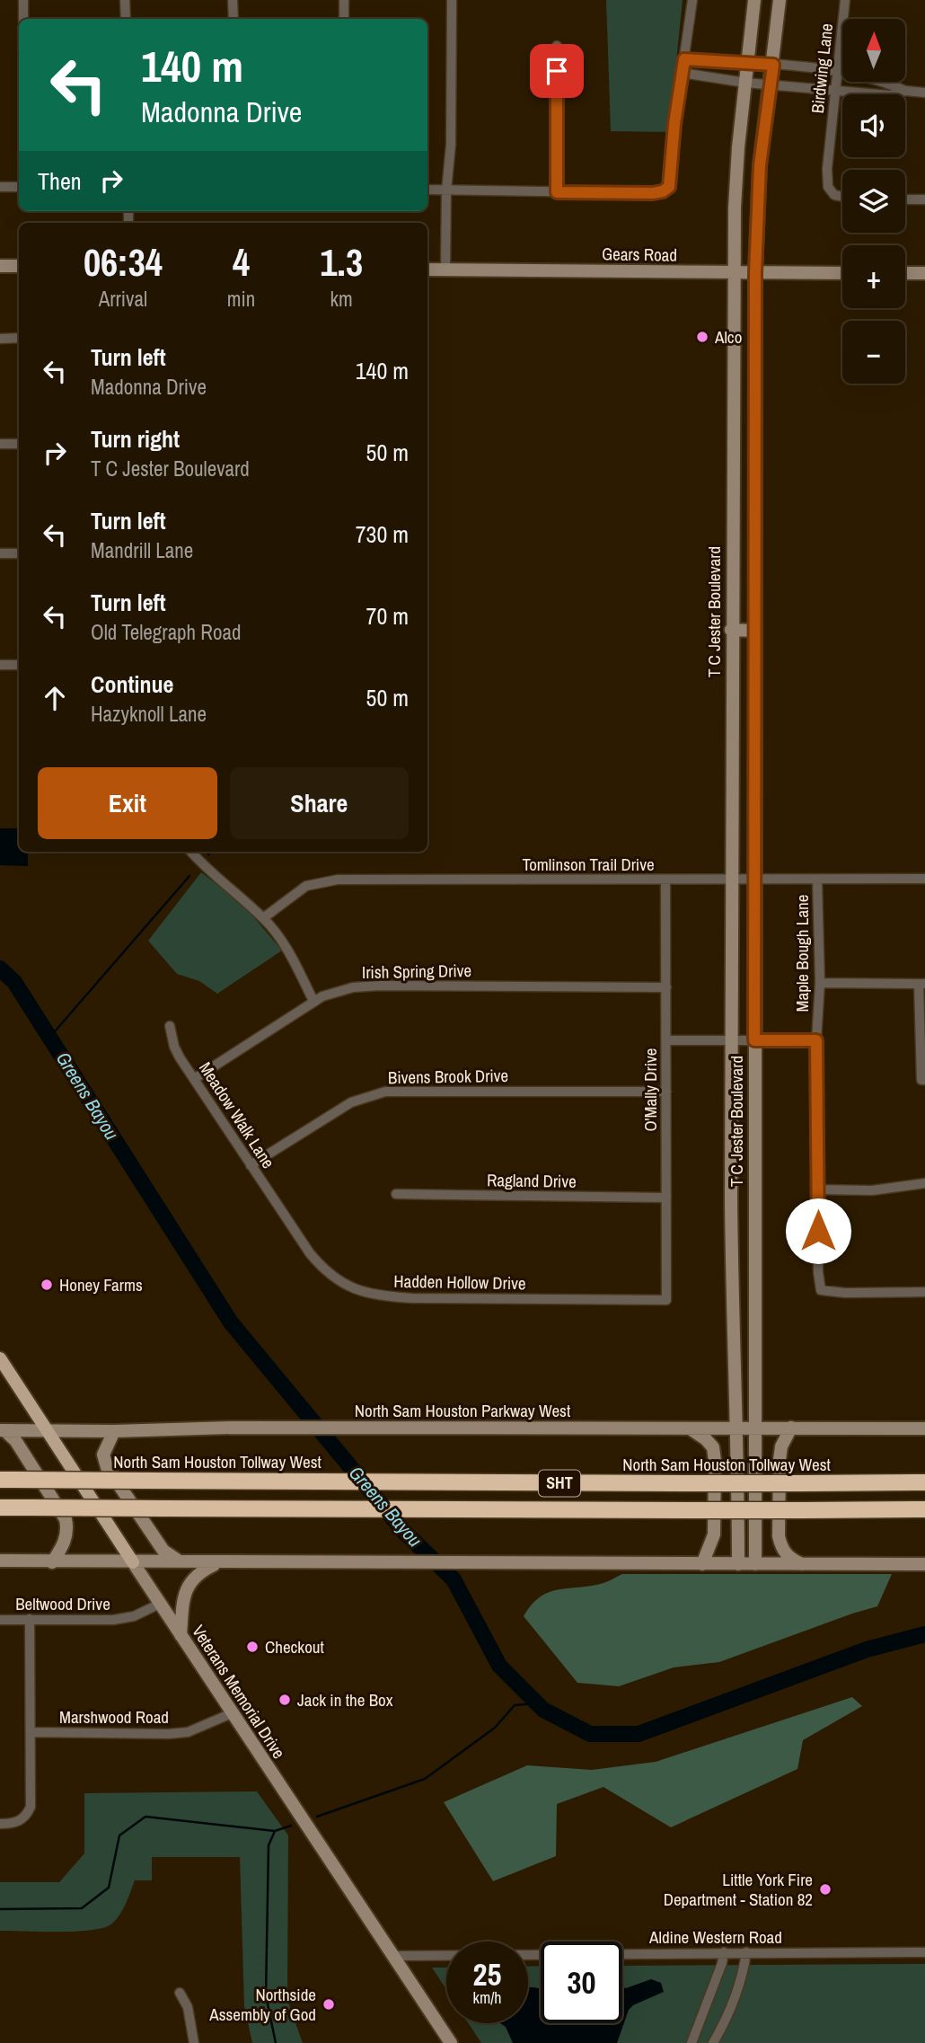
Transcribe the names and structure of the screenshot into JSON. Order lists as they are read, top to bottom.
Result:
{
  "streets": {
    "highway": ["North Sam Houston Tollway West", "SHT"],
    "main road": [
      "Gears Road",
      "T C Jester Boulevard",
      "North Sam Houston Parkway West",
      "Veterans Memorial Drive"
    ],
    "street": [
      "Birdwing Lane",
      "Tomlinson Trail Drive",
      "Maple Bough Lane",
      "Irish Spring Drive",
      "Bivens Brook Drive",
      "O'Mally Drive",
      "Meadow Walk Lane",
      "Ragland Drive",
      "Hadden Hollow Drive",
      "Beltwood Drive",
      "Marshwood Road",
      "Aldine Western Road"
    ]
  },
  "crossings": [
    ["Gears Road", "T C Jester Boulevard"],
    ["T C Jester Boulevard", "Tomlinson Trail Drive"],
    ["T C Jester Boulevard", "North Sam Houston Parkway West"],
    ["Tomlinson Trail Drive", "Maple Bough Lane"],
    ["Tomlinson Trail Drive", "O'Mally Drive"],
    ["Irish Spring Drive", "O'Mally Drive"],
    ["Irish Spring Drive", "Meadow Walk Lane"],
    ["Bivens Brook Drive", "O'Mally Drive"],
    ["Bivens Brook Drive", "Meadow Walk Lane"],
    ["O'Mally Drive", "Ragland Drive"],
    ["O'Mally Drive", "Hadden Hollow Drive"],
    ["Meadow Walk Lane", "Hadden Hollow Drive"],
    ["North Sam Houston Parkway West", "Veterans Memorial Drive"],
    ["Beltwood Drive", "Veterans Memorial Drive"],
    ["Veterans Memorial Drive", "Marshwood Road"],
    ["Veterans Memorial Drive", "Aldine Western Road"]
  ],
  "water": ["Greens Bayou"],
  "places": [
    "Alco",
    "Honey Farms",
    "Checkout",
    "Jack in the Box",
    "Little York Fire Department - Station 82",
    "Northside Assembly of God"
  ],
  "north": "top",
  "page": {
    "map_buttons": ["+", "−"],
    "turn": ["140 m", "Madonna Drive"],
    "then": "Then",
    "eta": [
      "06:34",
      "Arrival",
      "4",
      "min",
      "1.3",
      "km"
    ],
    "list": [
      {
        "name": "Turn left",
        "note": "Madonna Drive",
        "value": "140 m"
      },
      {
        "name": "Turn right",
        "note": "T C Jester Boulevard",
        "value": "50 m"
      },
      {
        "name": "Turn left",
        "note": "Mandrill Lane",
        "value": "730 m"
      },
      {
        "name": "Turn left",
        "note": "Old Telegraph Road",
        "value": "70 m"
      },
      {
        "name": "Continue",
        "note": "Hazyknoll Lane",
        "value": "50 m"
      }
    ],
    "buttons": ["Exit", "Share"],
    "speed": "25 km/h",
    "limit": "30"
  }
}
